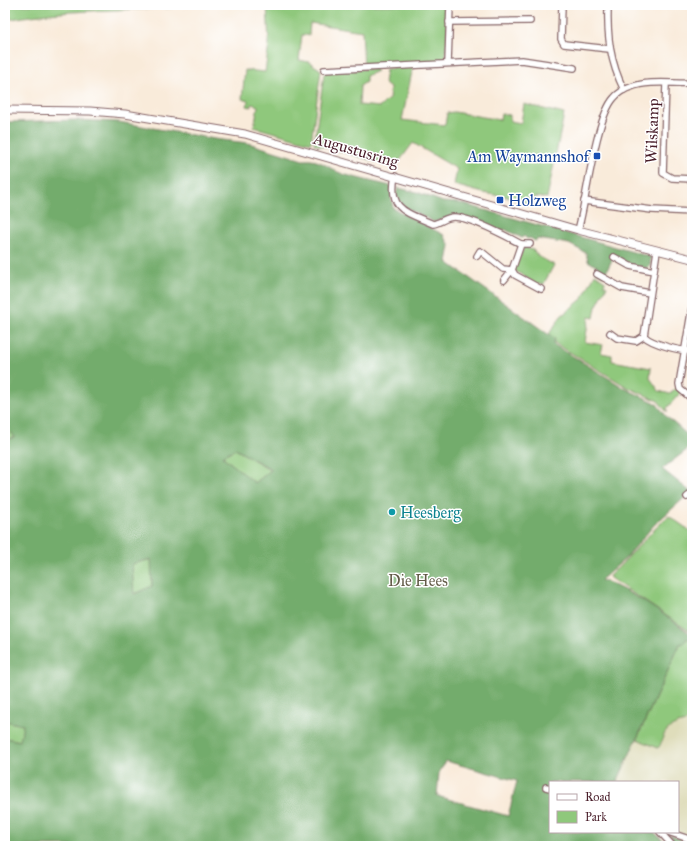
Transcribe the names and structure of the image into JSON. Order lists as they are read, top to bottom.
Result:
{
  "streets": {
    "main road": ["Augustusring"],
    "street": ["Wilskamp"]
  },
  "parks": ["Die Hees"],
  "places": {
    "transit": ["Am Waymannshof", "Holzweg"],
    "other": ["Heesberg"]
  },
  "legend": ["Road", "Park"]
}
